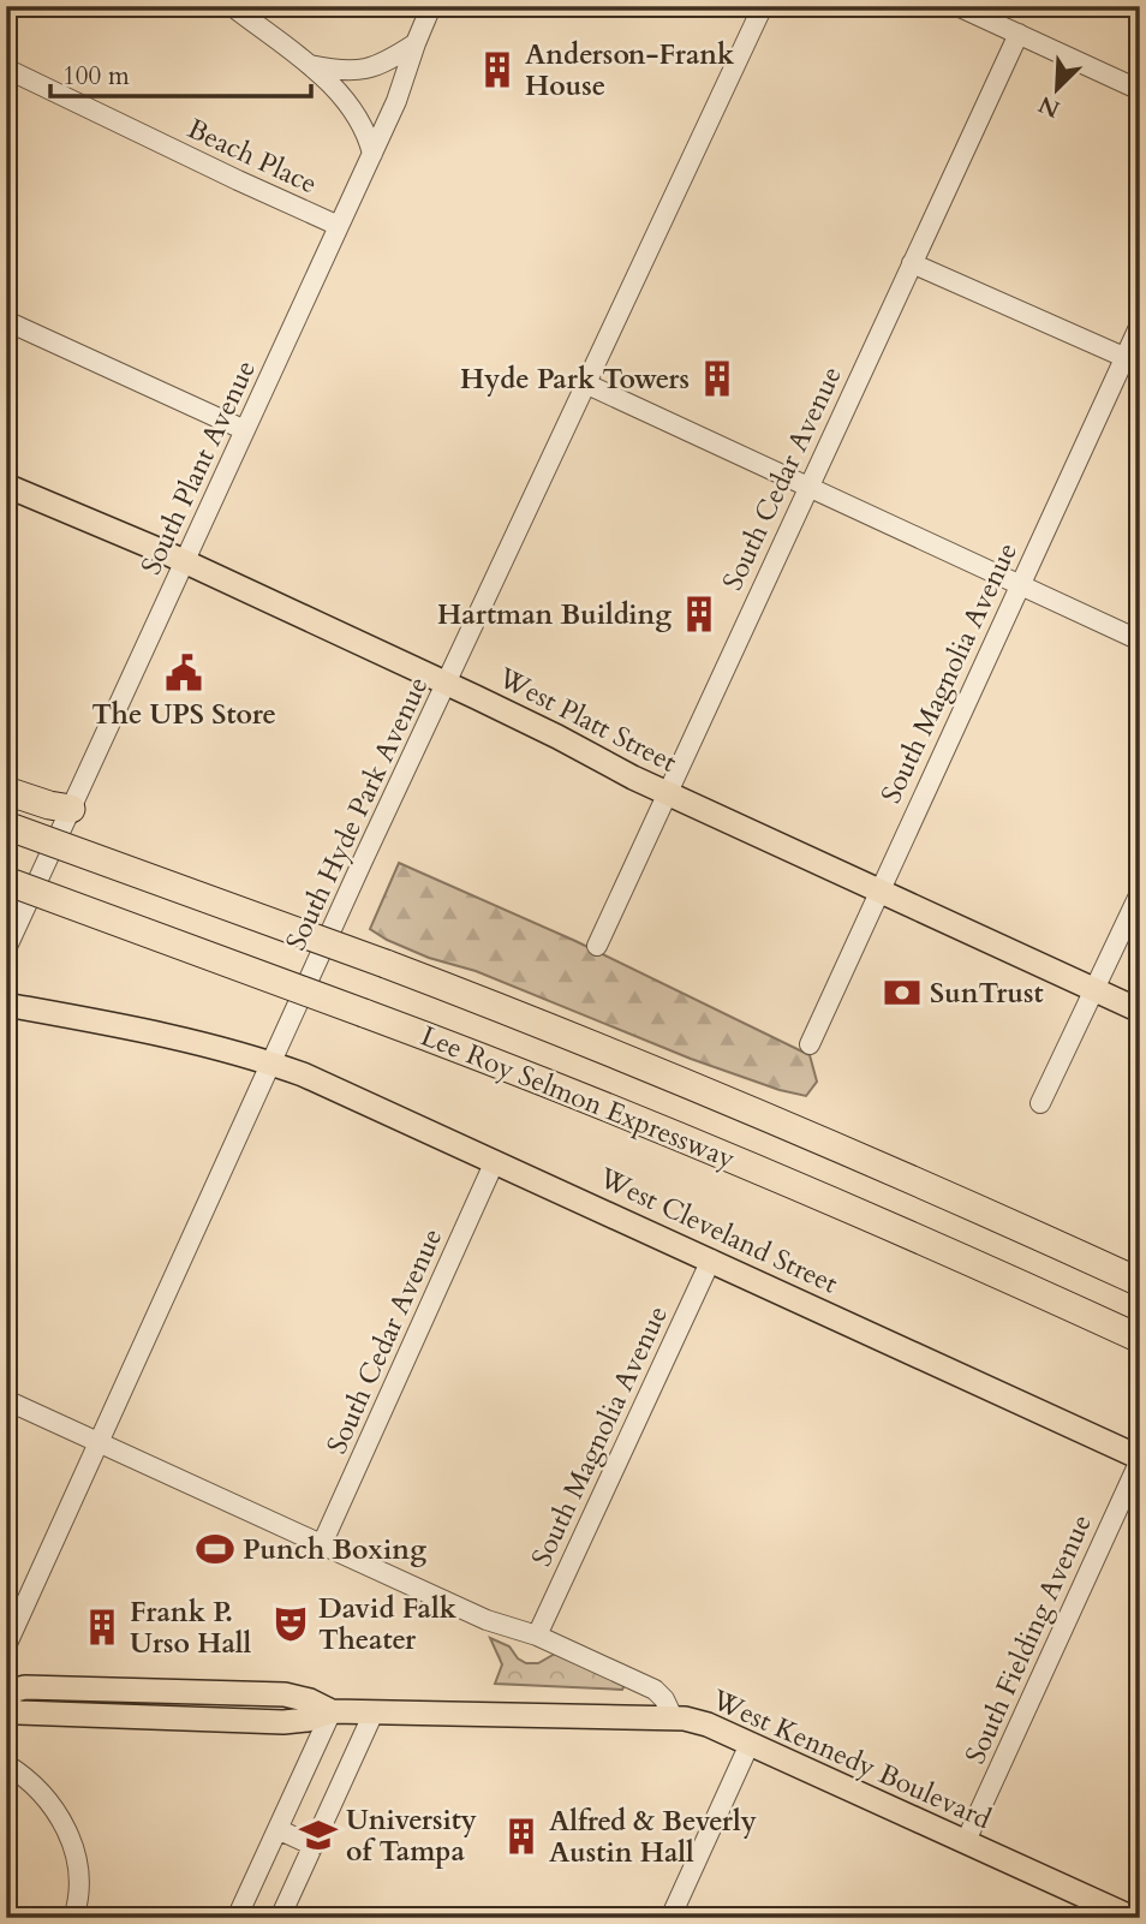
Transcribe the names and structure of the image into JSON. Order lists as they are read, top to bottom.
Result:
{
  "streets": {
    "highway": ["Lee Roy Selmon Expressway"],
    "main road": ["West Platt Street", "West Cleveland Street", "West Kennedy Boulevard"],
    "street": [
      "Beach Place",
      "South Plant Avenue",
      "South Cedar Avenue",
      "South Magnolia Avenue",
      "South Hyde Park Avenue",
      "South Fielding Avenue"
    ]
  },
  "crossings": [
    ["Beach Place", "South Plant Avenue"],
    ["South Plant Avenue", "West Platt Street"],
    ["South Cedar Avenue", "West Platt Street"],
    ["South Cedar Avenue", "West Cleveland Street"],
    ["South Magnolia Avenue", "West Platt Street"],
    ["South Magnolia Avenue", "West Cleveland Street"],
    ["West Platt Street", "South Hyde Park Avenue"],
    ["South Hyde Park Avenue", "West Cleveland Street"],
    ["West Cleveland Street", "South Fielding Avenue"],
    ["South Fielding Avenue", "West Kennedy Boulevard"]
  ],
  "places": {
    "building": [
      "Anderson-Frank House",
      "Hyde Park Towers",
      "Hartman Building",
      "Frank P. Urso Hall",
      "Alfred & Beverly Austin Hall"
    ],
    "public building": ["The UPS Store"],
    "bank": ["SunTrust"],
    "sports": ["Punch Boxing"],
    "theatre": ["David Falk Theater"],
    "school or university": ["University of Tampa"]
  },
  "scale_bar": "100 m",
  "north": "bottom left"
}
